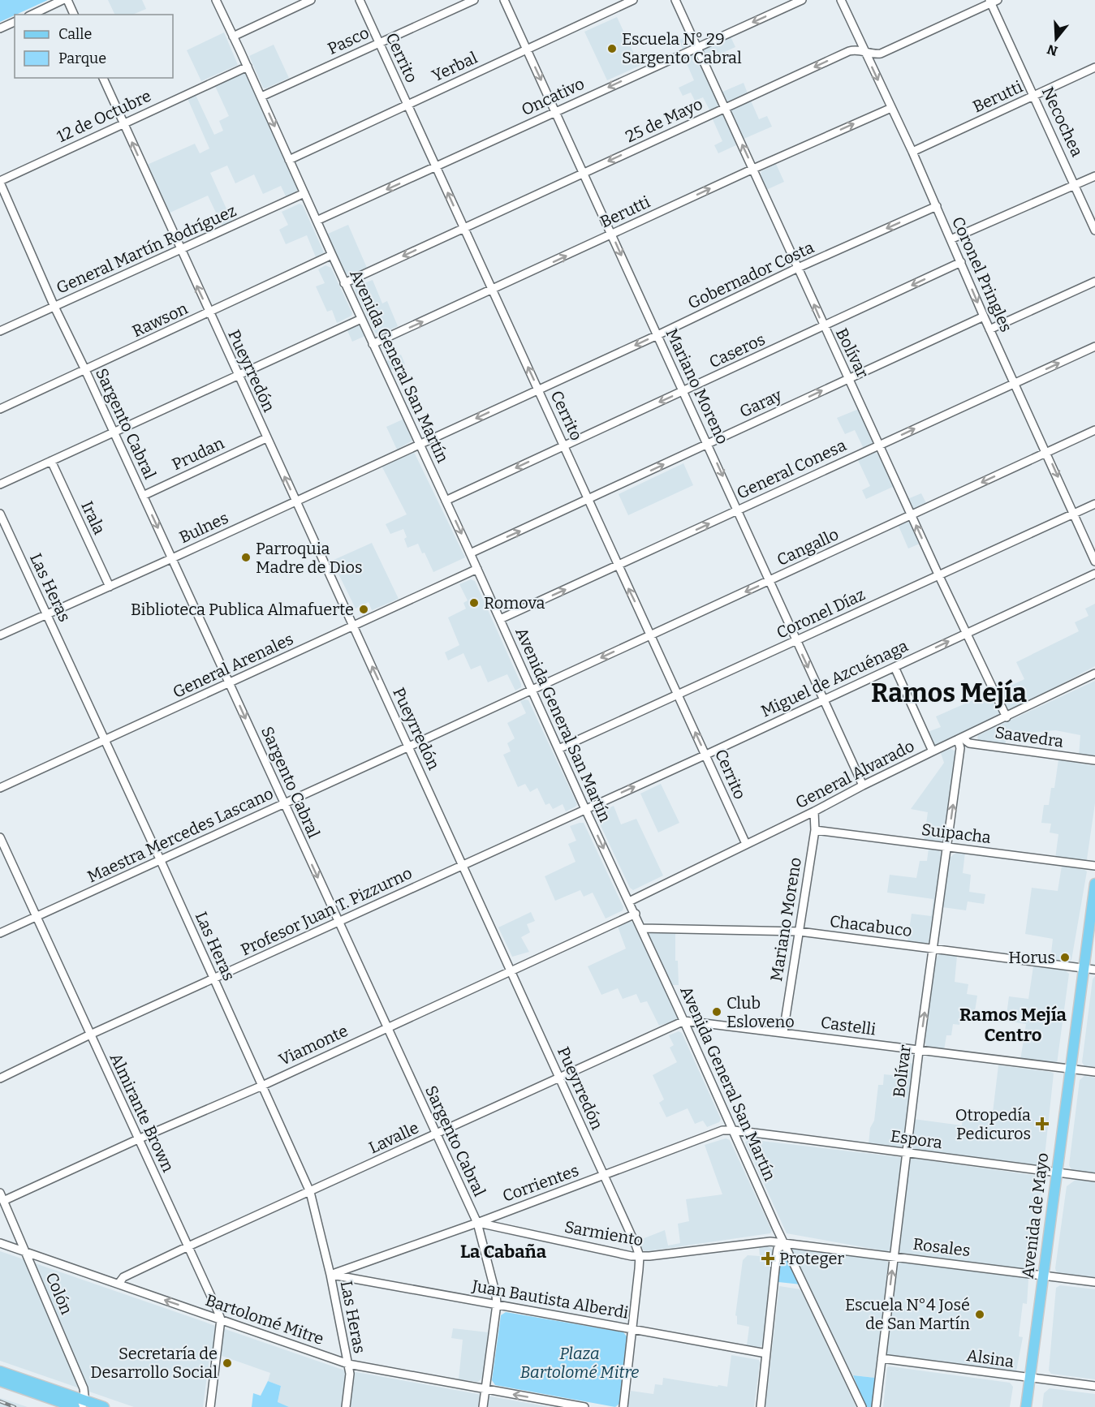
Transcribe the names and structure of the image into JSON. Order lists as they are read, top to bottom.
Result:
{
  "streets": {
    "main road": ["Avenida de Mayo"],
    "street": [
      "Pasco",
      "Cerrito",
      "Yerbal",
      "Oncativo",
      "Berutti",
      "12 de Octubre",
      "25 de Mayo",
      "Necochea",
      "General Martín Rodríguez",
      "Coronel Pringles",
      "Gobernador Costa",
      "Rawson",
      "Caseros",
      "Bolívar",
      "Avenida General San Martín",
      "Pueyrredón",
      "Mariano Moreno",
      "Garay",
      "Sargento Cabral",
      "Prudan",
      "General Conesa",
      "Irala",
      "Bulnes",
      "Cangallo",
      "Las Heras",
      "Coronel Díaz",
      "General Arenales",
      "Miguel de Azcuénaga",
      "Saavedra",
      "General Alvarado",
      "Suipacha",
      "Maestra Mercedes Lascano",
      "Profesor Juan T. Pizzurno",
      "Chacabuco",
      "Castelli",
      "Viamonte",
      "Almirante Brown",
      "Lavalle",
      "Espora",
      "Corrientes",
      "Sarmiento",
      "Rosales",
      "Colón",
      "Juan Bautista Alberdi",
      "Bartolomé Mitre",
      "Alsina"
    ]
  },
  "crossings": [
    ["Pasco", "Cerrito"],
    ["Pasco", "Avenida General San Martín"],
    ["Cerrito", "Yerbal"],
    ["Cerrito", "Oncativo"],
    ["Cerrito", "Berutti"],
    ["Cerrito", "25 de Mayo"],
    ["Cerrito", "Gobernador Costa"],
    ["Cerrito", "Caseros"],
    ["Cerrito", "Garay"],
    ["Cerrito", "General Conesa"],
    ["Cerrito", "Cangallo"],
    ["Cerrito", "Coronel Díaz"],
    ["Cerrito", "Miguel de Azcuénaga"],
    ["Cerrito", "General Alvarado"],
    ["Yerbal", "Avenida General San Martín"],
    ["Yerbal", "Mariano Moreno"],
    ["Oncativo", "Bolívar"],
    ["Oncativo", "Avenida General San Martín"],
    ["Oncativo", "Mariano Moreno"],
    ["Berutti", "Necochea"],
    ["Berutti", "Coronel Pringles"],
    ["Berutti", "Bolívar"],
    ["Berutti", "Avenida General San Martín"],
    ["Berutti", "Mariano Moreno"],
    ["12 de Octubre", "Avenida General San Martín"],
    ["12 de Octubre", "Pueyrredón"],
    ["12 de Octubre", "Sargento Cabral"],
    ["25 de Mayo", "Necochea"],
    ["25 de Mayo", "Coronel Pringles"],
    ["25 de Mayo", "Bolívar"],
    ["25 de Mayo", "Avenida General San Martín"],
    ["25 de Mayo", "Mariano Moreno"],
    ["General Martín Rodríguez", "Avenida General San Martín"],
    ["General Martín Rodríguez", "Pueyrredón"],
    ["General Martín Rodríguez", "Sargento Cabral"],
    ["Coronel Pringles", "Gobernador Costa"],
    ["Coronel Pringles", "Caseros"],
    ["Coronel Pringles", "Garay"],
    ["Coronel Pringles", "General Conesa"],
    ["Coronel Pringles", "Cangallo"],
    ["Coronel Pringles", "Coronel Díaz"],
    ["Gobernador Costa", "Bolívar"],
    ["Gobernador Costa", "Avenida General San Martín"],
    ["Gobernador Costa", "Mariano Moreno"],
    ["Gobernador Costa", "Bulnes"],
    ["Rawson", "Avenida General San Martín"],
    ["Rawson", "Pueyrredón"],
    ["Rawson", "Sargento Cabral"],
    ["Caseros", "Bolívar"],
    ["Caseros", "Avenida General San Martín"],
    ["Caseros", "Mariano Moreno"],
    ["Bolívar", "Garay"],
    ["Bolívar", "General Conesa"],
    ["Bolívar", "Cangallo"],
    ["Bolívar", "Coronel Díaz"],
    ["Bolívar", "Miguel de Azcuénaga"],
    ["Bolívar", "Saavedra"],
    ["Bolívar", "General Alvarado"],
    ["Bolívar", "Suipacha"],
    ["Bolívar", "Chacabuco"],
    ["Bolívar", "Castelli"],
    ["Bolívar", "Espora"],
    ["Bolívar", "Rosales"],
    ["Bolívar", "Alsina"],
    ["Avenida General San Martín", "Garay"],
    ["Avenida General San Martín", "General Conesa"],
    ["Avenida General San Martín", "Bulnes"],
    ["Avenida General San Martín", "Cangallo"],
    ["Avenida General San Martín", "Coronel Díaz"],
    ["Avenida General San Martín", "General Arenales"],
    ["Avenida General San Martín", "Miguel de Azcuénaga"],
    ["Avenida General San Martín", "General Alvarado"],
    ["Avenida General San Martín", "Maestra Mercedes Lascano"],
    ["Avenida General San Martín", "Profesor Juan T. Pizzurno"],
    ["Avenida General San Martín", "Chacabuco"],
    ["Avenida General San Martín", "Castelli"],
    ["Avenida General San Martín", "Viamonte"],
    ["Avenida General San Martín", "Lavalle"],
    ["Avenida General San Martín", "Espora"],
    ["Avenida General San Martín", "Corrientes"],
    ["Avenida General San Martín", "Sarmiento"],
    ["Avenida General San Martín", "Rosales"],
    ["Pueyrredón", "Prudan"],
    ["Pueyrredón", "Bulnes"],
    ["Pueyrredón", "General Arenales"],
    ["Pueyrredón", "Maestra Mercedes Lascano"],
    ["Pueyrredón", "Profesor Juan T. Pizzurno"],
    ["Pueyrredón", "Viamonte"],
    ["Pueyrredón", "Lavalle"],
    ["Pueyrredón", "Corrientes"],
    ["Pueyrredón", "Sarmiento"],
    ["Pueyrredón", "Juan Bautista Alberdi"],
    ["Mariano Moreno", "Garay"],
    ["Mariano Moreno", "General Conesa"],
    ["Mariano Moreno", "Cangallo"],
    ["Mariano Moreno", "Coronel Díaz"],
    ["Mariano Moreno", "Miguel de Azcuénaga"],
    ["Mariano Moreno", "General Alvarado"],
    ["Mariano Moreno", "Suipacha"],
    ["Mariano Moreno", "Chacabuco"],
    ["Mariano Moreno", "Castelli"],
    ["Sargento Cabral", "Prudan"],
    ["Sargento Cabral", "Bulnes"],
    ["Sargento Cabral", "General Arenales"],
    ["Sargento Cabral", "Maestra Mercedes Lascano"],
    ["Sargento Cabral", "Profesor Juan T. Pizzurno"],
    ["Sargento Cabral", "Viamonte"],
    ["Sargento Cabral", "Lavalle"],
    ["Sargento Cabral", "Corrientes"],
    ["Sargento Cabral", "Sarmiento"],
    ["Sargento Cabral", "Juan Bautista Alberdi"],
    ["Sargento Cabral", "Bartolomé Mitre"],
    ["Irala", "Bulnes"],
    ["Bulnes", "Las Heras"],
    ["Cangallo", "Maestra Mercedes Lascano"],
    ["Las Heras", "General Arenales"],
    ["Las Heras", "Maestra Mercedes Lascano"],
    ["Las Heras", "Profesor Juan T. Pizzurno"],
    ["Las Heras", "Viamonte"],
    ["Las Heras", "Lavalle"],
    ["Las Heras", "Corrientes"],
    ["Las Heras", "Juan Bautista Alberdi"],
    ["Las Heras", "Bartolomé Mitre"],
    ["Miguel de Azcuénaga", "Profesor Juan T. Pizzurno"],
    ["Saavedra", "General Alvarado"],
    ["Maestra Mercedes Lascano", "Almirante Brown"],
    ["Profesor Juan T. Pizzurno", "Almirante Brown"],
    ["Chacabuco", "Avenida de Mayo"],
    ["Castelli", "Lavalle"],
    ["Castelli", "Avenida de Mayo"],
    ["Viamonte", "Almirante Brown"],
    ["Viamonte", "Colón"],
    ["Almirante Brown", "Lavalle"],
    ["Almirante Brown", "Bartolomé Mitre"],
    ["Lavalle", "Bartolomé Mitre"],
    ["Espora", "Corrientes"],
    ["Espora", "Avenida de Mayo"],
    ["Corrientes", "Sarmiento"],
    ["Corrientes", "Juan Bautista Alberdi"],
    ["Avenida de Mayo", "Rosales"],
    ["Avenida de Mayo", "Alsina"],
    ["Sarmiento", "Rosales"],
    ["Colón", "Bartolomé Mitre"]
  ],
  "one_way": [
    "Oncativo",
    "Berutti",
    "25 de Mayo",
    "Gobernador Costa",
    "Caseros",
    "Garay",
    "General Conesa",
    "Cangallo",
    "Miguel de Azcuénaga"
  ],
  "districts": ["Ramos Mejía", "Ramos Mejía Centro", "La Cabaña"],
  "parks": ["Plaza Bartolomé Mitre"],
  "places": {
    "other": [
      "Escuela N° 29 Sargento Cabral",
      "Parroquia Madre de Dios",
      "Romova",
      "Biblioteca Publica Almafuerte",
      "Horus",
      "Club Esloveno",
      "Escuela N°4 José de San Martín",
      "Secretaría de Desarrollo Social"
    ],
    "health": ["Otropedía Pedicuros", "Proteger"]
  },
  "legend": ["Calle", "Parque"],
  "north": "bottom"
}
